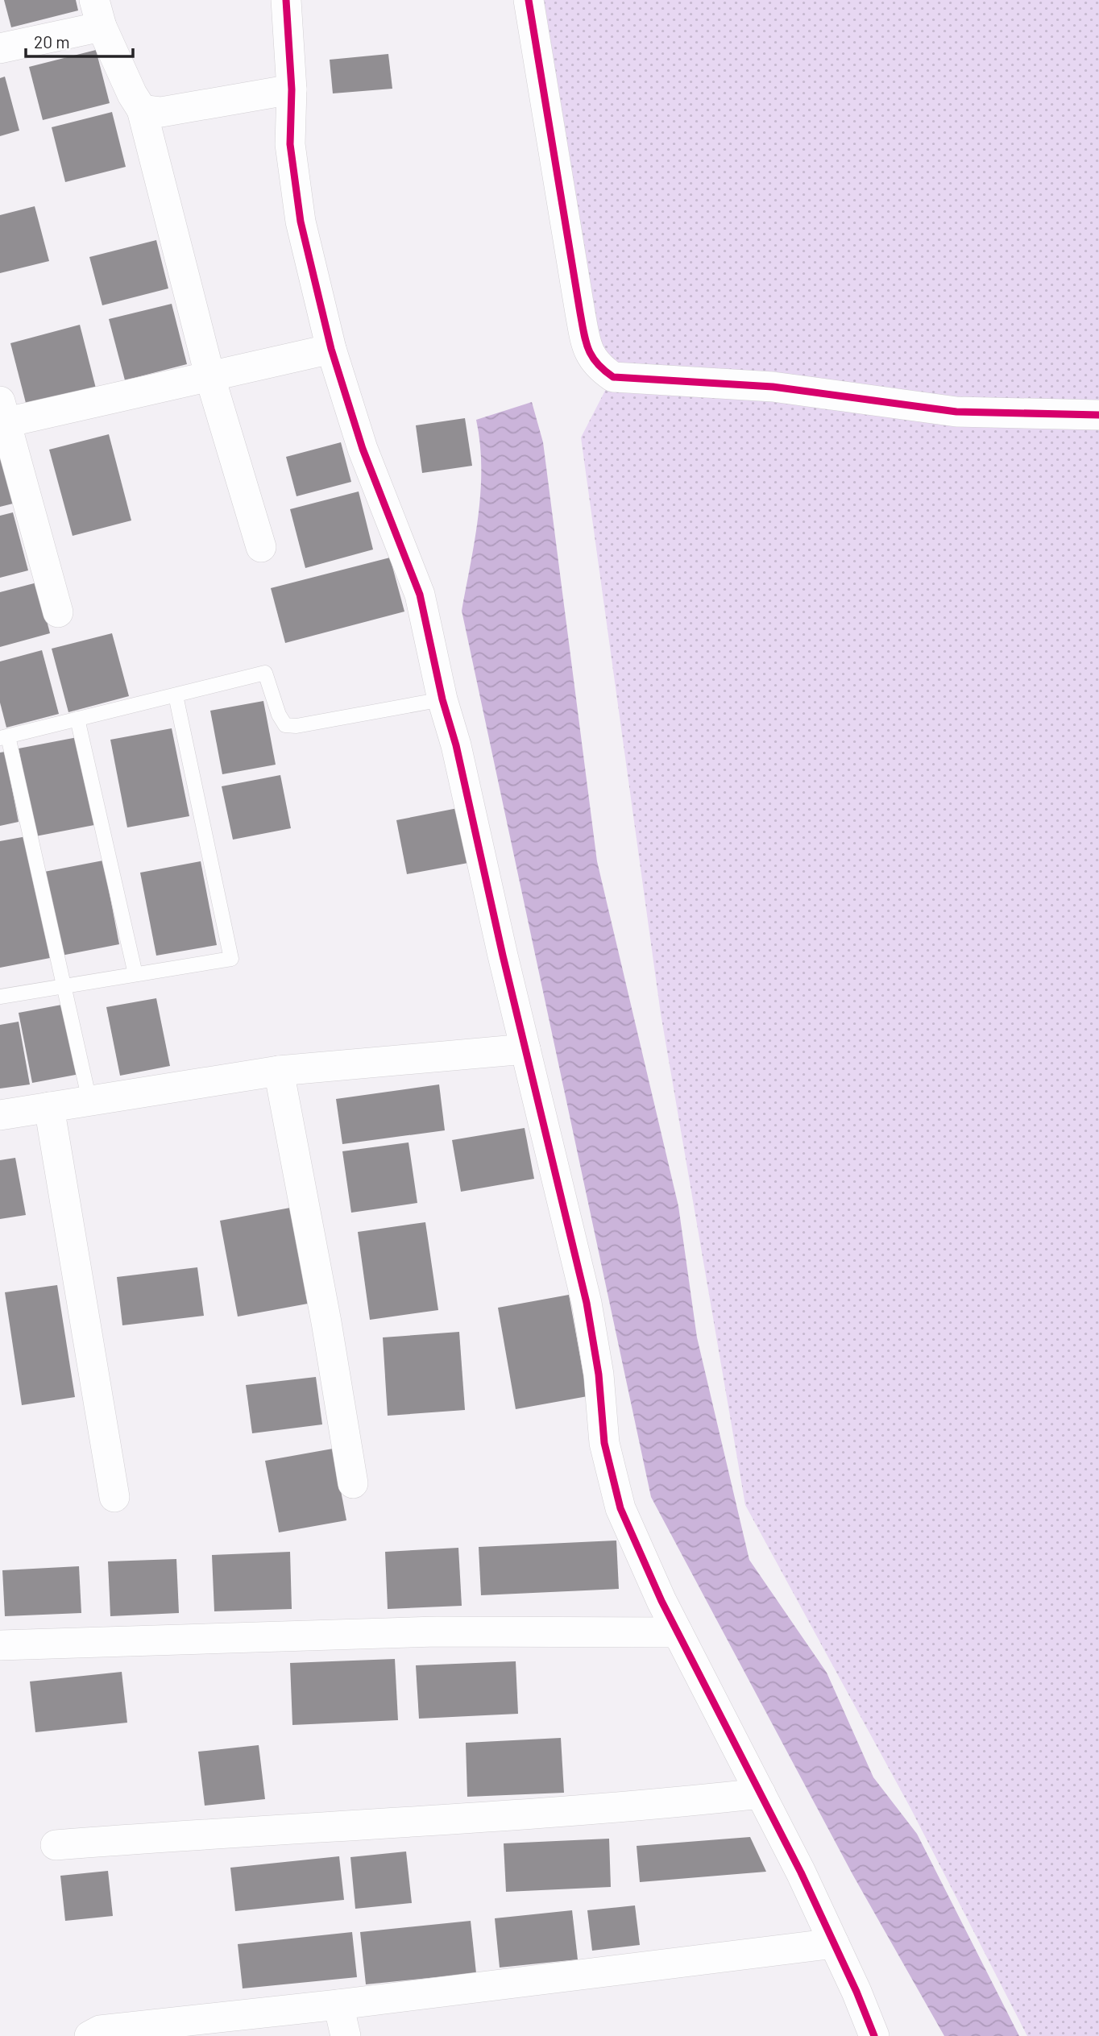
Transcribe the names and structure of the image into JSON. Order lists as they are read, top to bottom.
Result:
{
  "scale_bar": "20 m"
}
